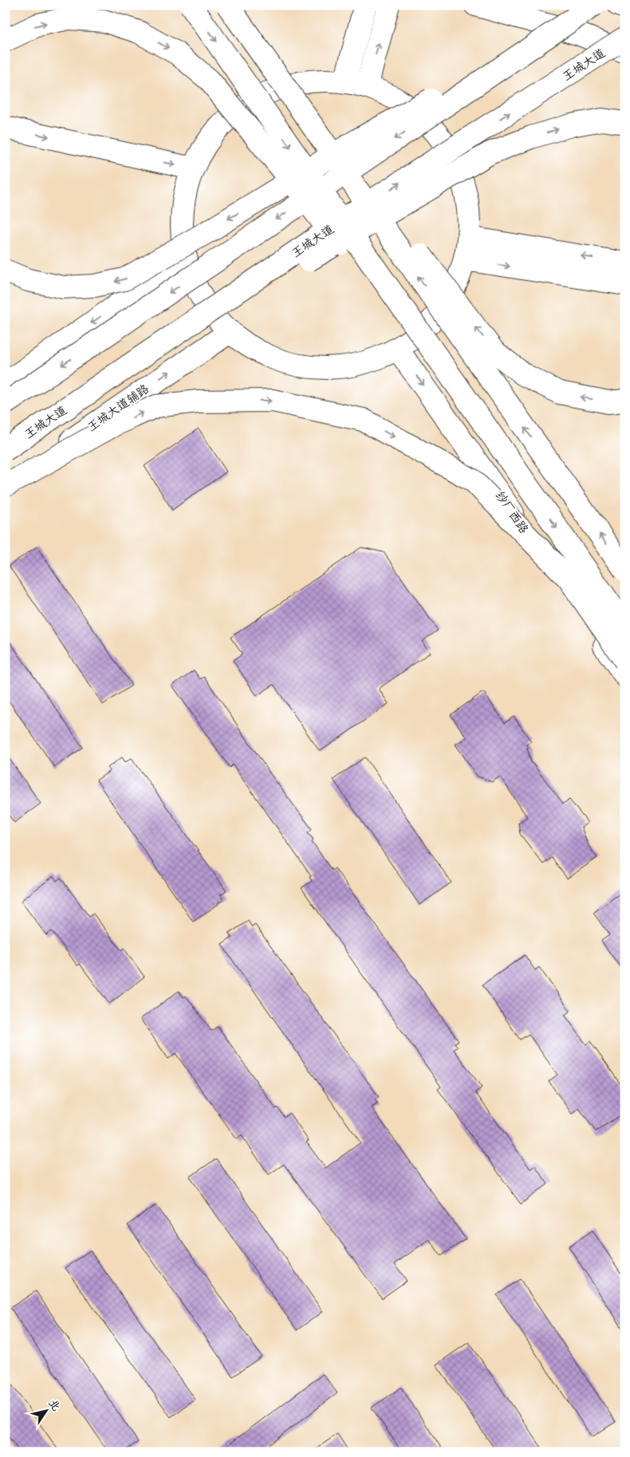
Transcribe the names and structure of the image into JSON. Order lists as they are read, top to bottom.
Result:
{
  "streets": {
    "main road": ["王城大道", "王城大道辅路", "纱厂西路"]
  },
  "north": "top right"
}
